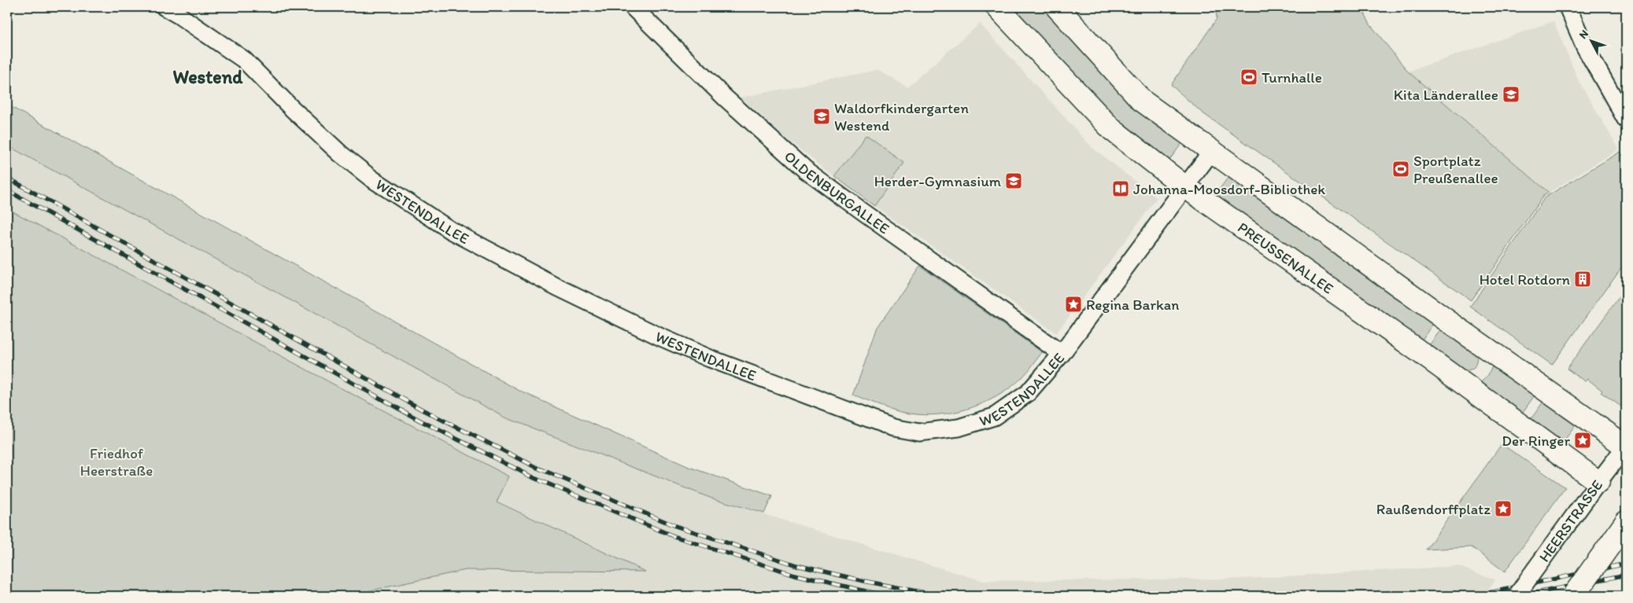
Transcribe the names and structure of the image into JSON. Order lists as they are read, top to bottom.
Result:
{
  "streets": {
    "street": [
      "OLDENBURGALLEE",
      "WESTENDALLEE",
      "PREUSSENALLEE",
      "HEERSTRASSE"
    ]
  },
  "crossings": [
    ["OLDENBURGALLEE", "WESTENDALLEE"],
    ["WESTENDALLEE", "PREUSSENALLEE"],
    ["PREUSSENALLEE", "HEERSTRASSE"]
  ],
  "districts": ["Westend"],
  "parks": ["Friedhof Heerstraße"],
  "places": {
    "sports": ["Turnhalle", "Sportplatz Preußenallee"],
    "school or university": ["Kita Länderallee", "Waldorfkindergarten Westend", "Herder-Gymnasium"],
    "library": ["Johanna-Moosdorf-Bibliothek"],
    "building": ["Hotel Rotdorn"],
    "place": ["Regina Barkan", "Der Ringer", "Raußendorffplatz"]
  },
  "north": "top left"
}
